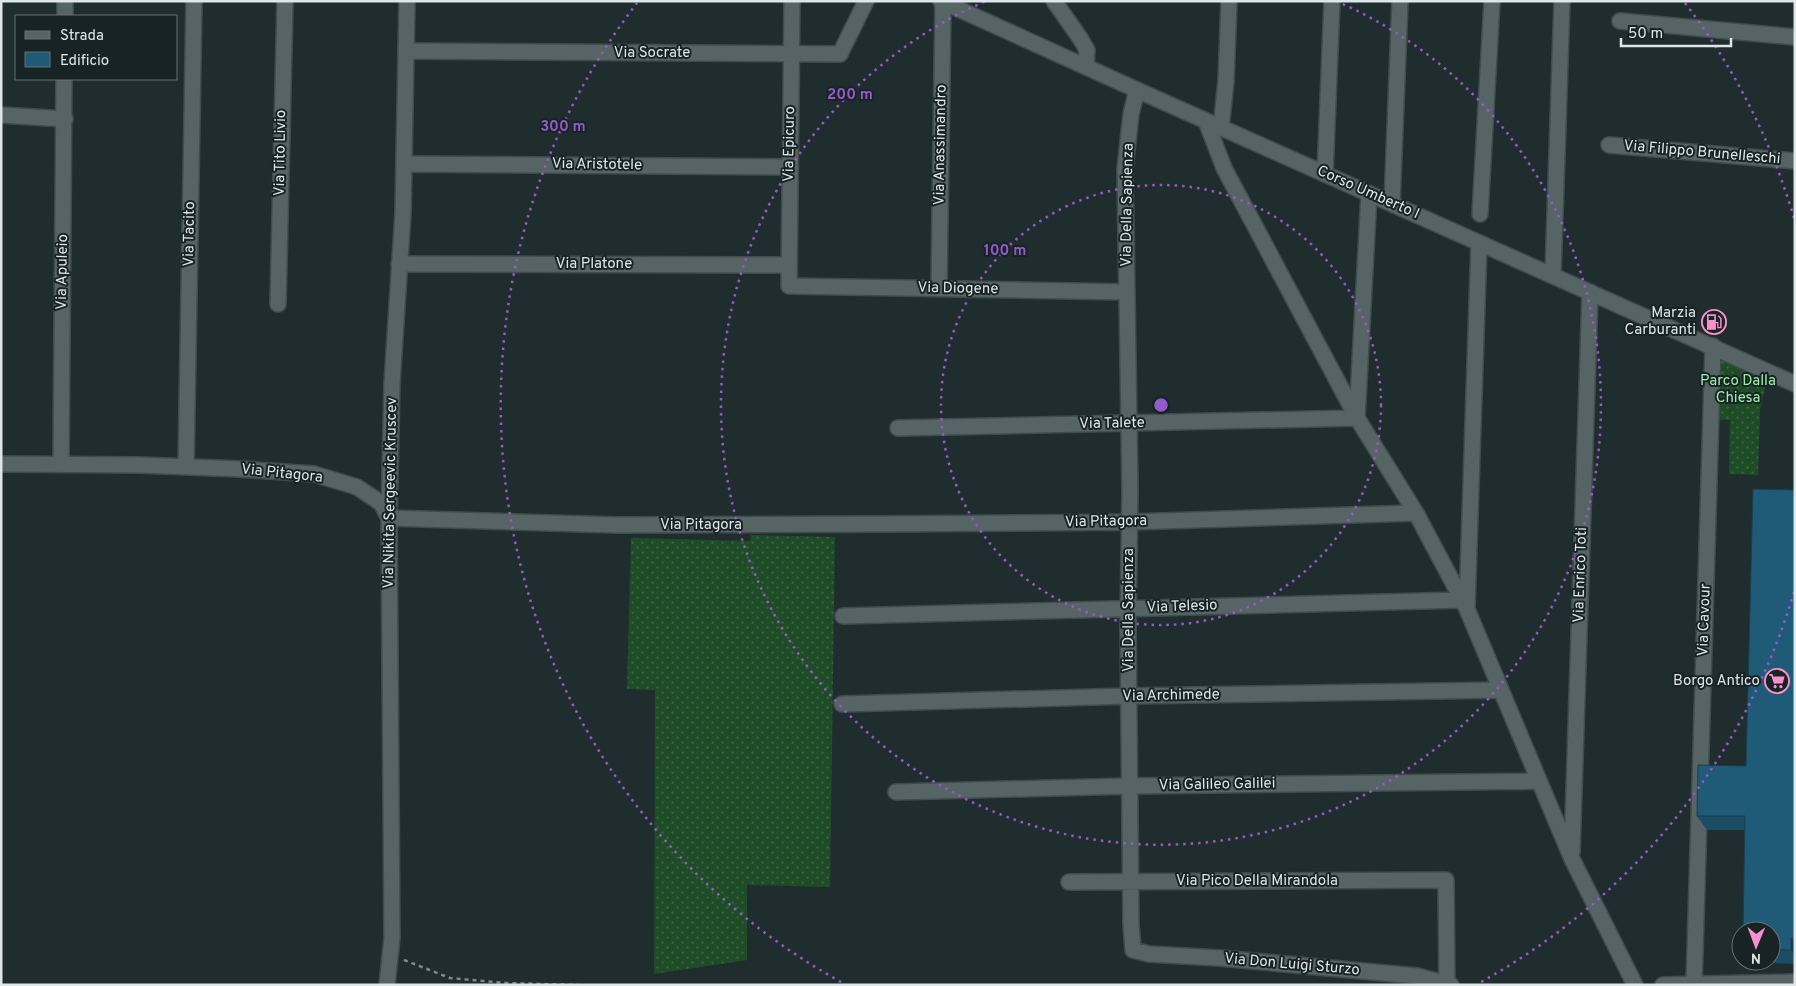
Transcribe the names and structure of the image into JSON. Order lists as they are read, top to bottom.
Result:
{
  "streets": {
    "street": [
      "Via Socrate",
      "Via Epicuro",
      "Via Anassimandro",
      "Via Tito Livio",
      "Via Filippo Brunelleschi",
      "Via Aristotele",
      "Corso Umberto I",
      "Via Della Sapienza",
      "Via Tacito",
      "Via Platone",
      "Via Apuleio",
      "Via Diogene",
      "Via Talete",
      "Via Pitagora",
      "Via Nikita Sergeevic Kruscev",
      "Via Enrico Toti",
      "Via Telesio",
      "Via Cavour",
      "Via Archimede",
      "Via Galileo Galilei",
      "Via Pico Della Mirandola",
      "Via Don Luigi Sturzo"
    ]
  },
  "crossings": [
    ["Via Socrate", "Via Epicuro"],
    ["Via Socrate", "Via Nikita Sergeevic Kruscev"],
    ["Via Epicuro", "Via Aristotele"],
    ["Via Epicuro", "Via Platone"],
    ["Via Epicuro", "Via Diogene"],
    ["Via Anassimandro", "Corso Umberto I"],
    ["Via Anassimandro", "Via Diogene"],
    ["Via Aristotele", "Via Nikita Sergeevic Kruscev"],
    ["Corso Umberto I", "Via Della Sapienza"],
    ["Corso Umberto I", "Via Enrico Toti"],
    ["Corso Umberto I", "Via Cavour"],
    ["Via Della Sapienza", "Via Diogene"],
    ["Via Della Sapienza", "Via Talete"],
    ["Via Della Sapienza", "Via Pitagora"],
    ["Via Della Sapienza", "Via Telesio"],
    ["Via Della Sapienza", "Via Archimede"],
    ["Via Della Sapienza", "Via Galileo Galilei"],
    ["Via Della Sapienza", "Via Pico Della Mirandola"],
    ["Via Della Sapienza", "Via Don Luigi Sturzo"],
    ["Via Tacito", "Via Pitagora"],
    ["Via Platone", "Via Nikita Sergeevic Kruscev"],
    ["Via Apuleio", "Via Pitagora"],
    ["Via Pitagora", "Via Nikita Sergeevic Kruscev"],
    ["Via Pico Della Mirandola", "Via Don Luigi Sturzo"]
  ],
  "parks": ["Parco Dalla Chiesa"],
  "places": {
    "fuel station": ["Marzia Carburanti"],
    "supermarket": ["Borgo Antico"]
  },
  "legend": ["Strada", "Edificio"],
  "scale_bar": "50 m",
  "north": "bottom",
  "rings": ["200 m", "300 m", "100 m"]
}
